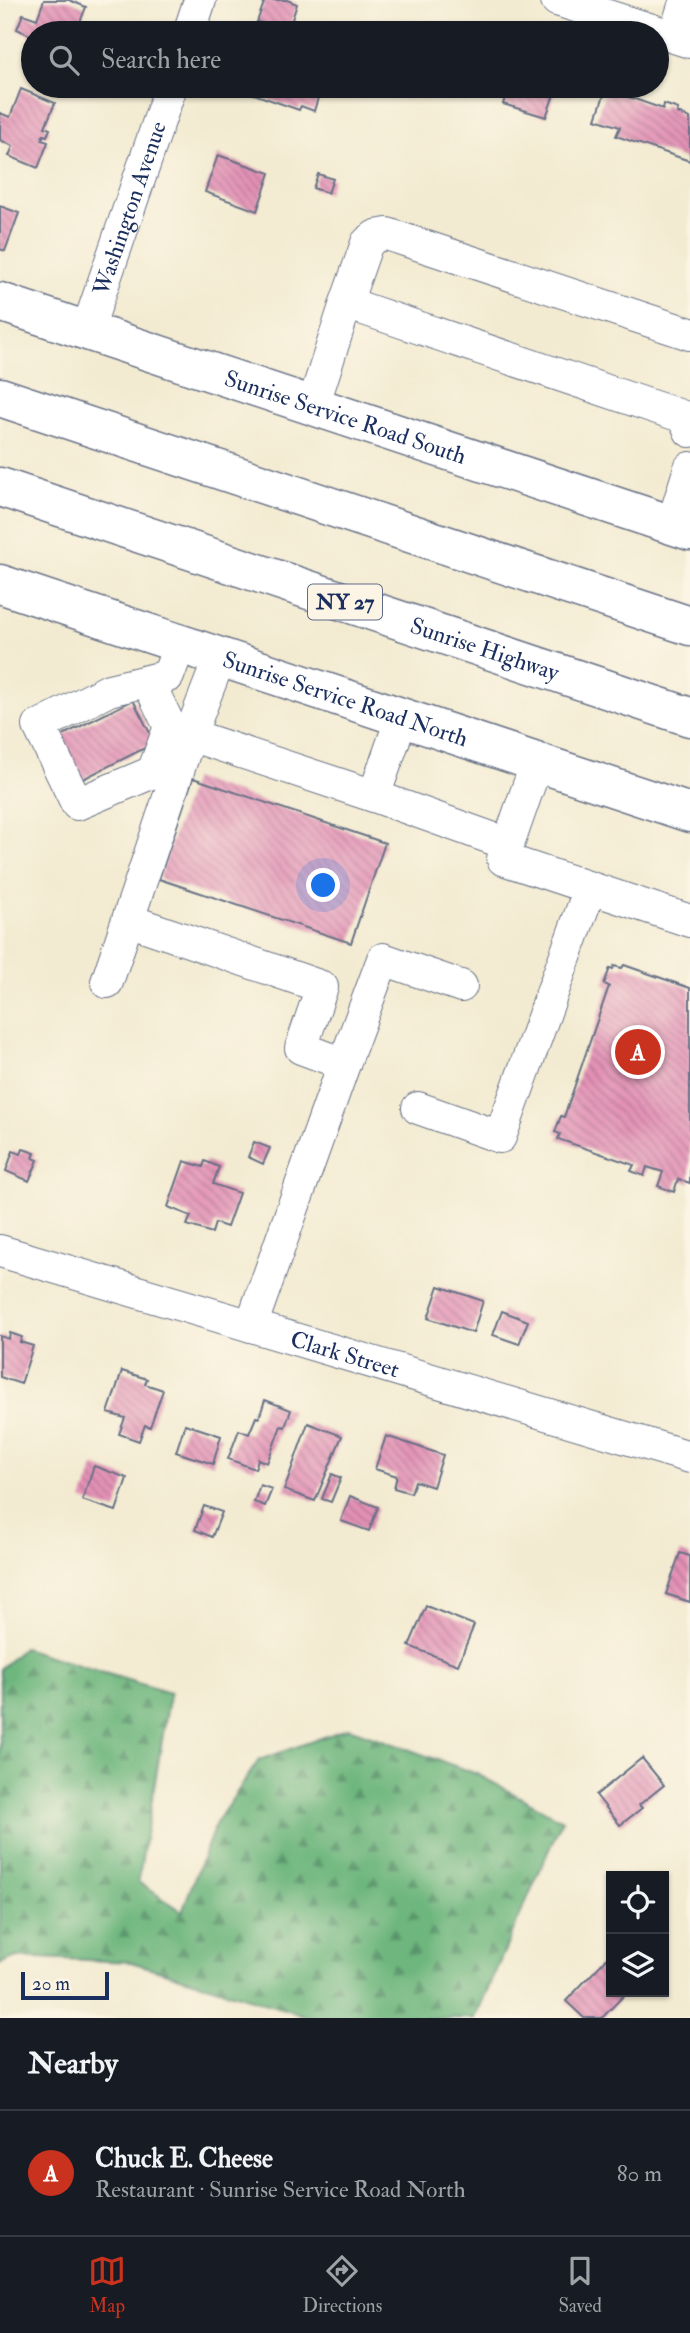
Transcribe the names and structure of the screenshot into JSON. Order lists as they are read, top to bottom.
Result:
{
  "streets": {
    "main road": [
      "Sunrise Service Road South",
      "NY 27",
      "Sunrise Highway",
      "Sunrise Service Road North"
    ],
    "street": ["Washington Avenue", "Clark Street"]
  },
  "crossings": [
    ["Washington Avenue", "Sunrise Service Road South"]
  ],
  "scale_bar": "20 m",
  "page": {
    "search": "Search here",
    "pins": "A",
    "scale": "20 m",
    "heading": "Nearby",
    "list": [
      {
        "mark": "A",
        "name": "Chuck E. Cheese",
        "note": "Restaurant · Sunrise Service Road North",
        "value": "80 m"
      }
    ],
    "nav": ["Map", "Directions", "Saved"]
  }
}
